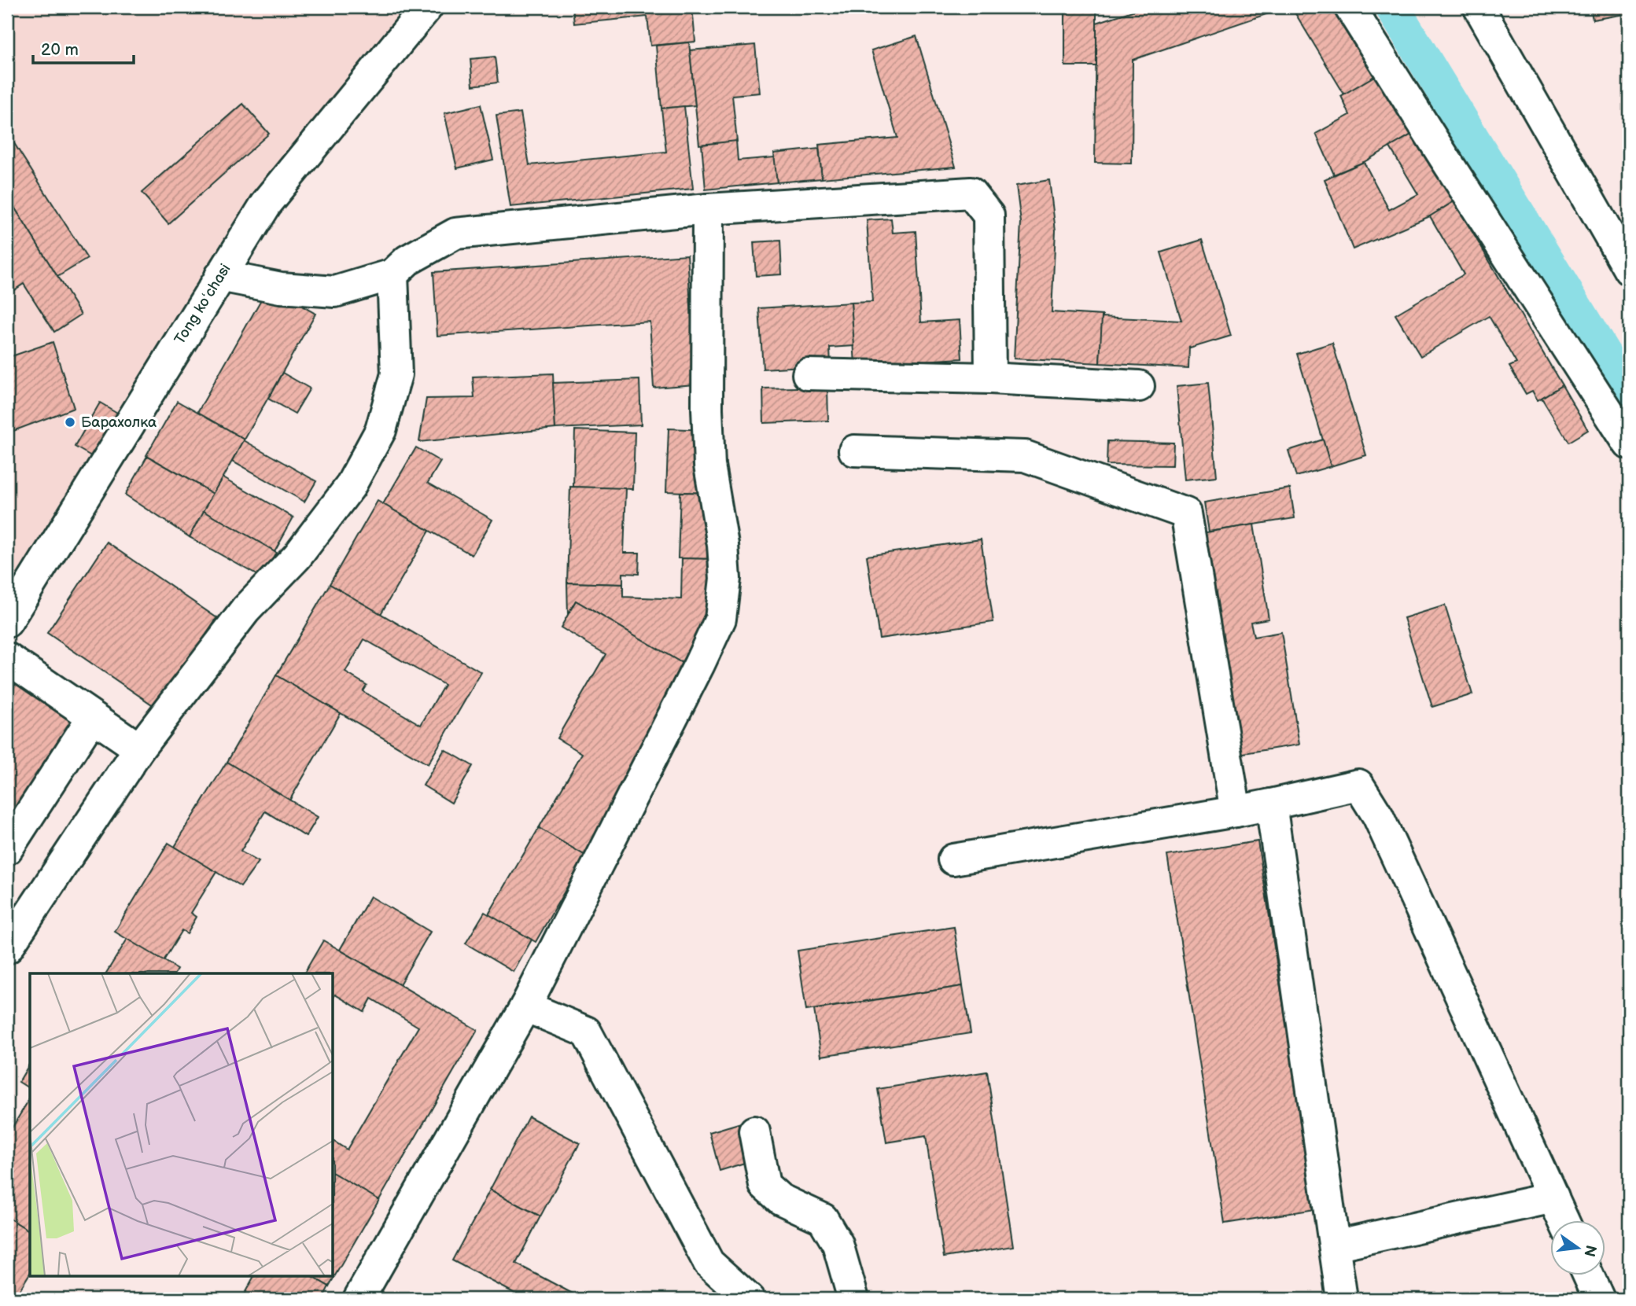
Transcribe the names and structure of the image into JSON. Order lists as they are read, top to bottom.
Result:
{
  "streets": {
    "street": ["Tong koʻchasi"]
  },
  "places": ["Барахолка"],
  "scale_bar": "20 m",
  "north": "right"
}
